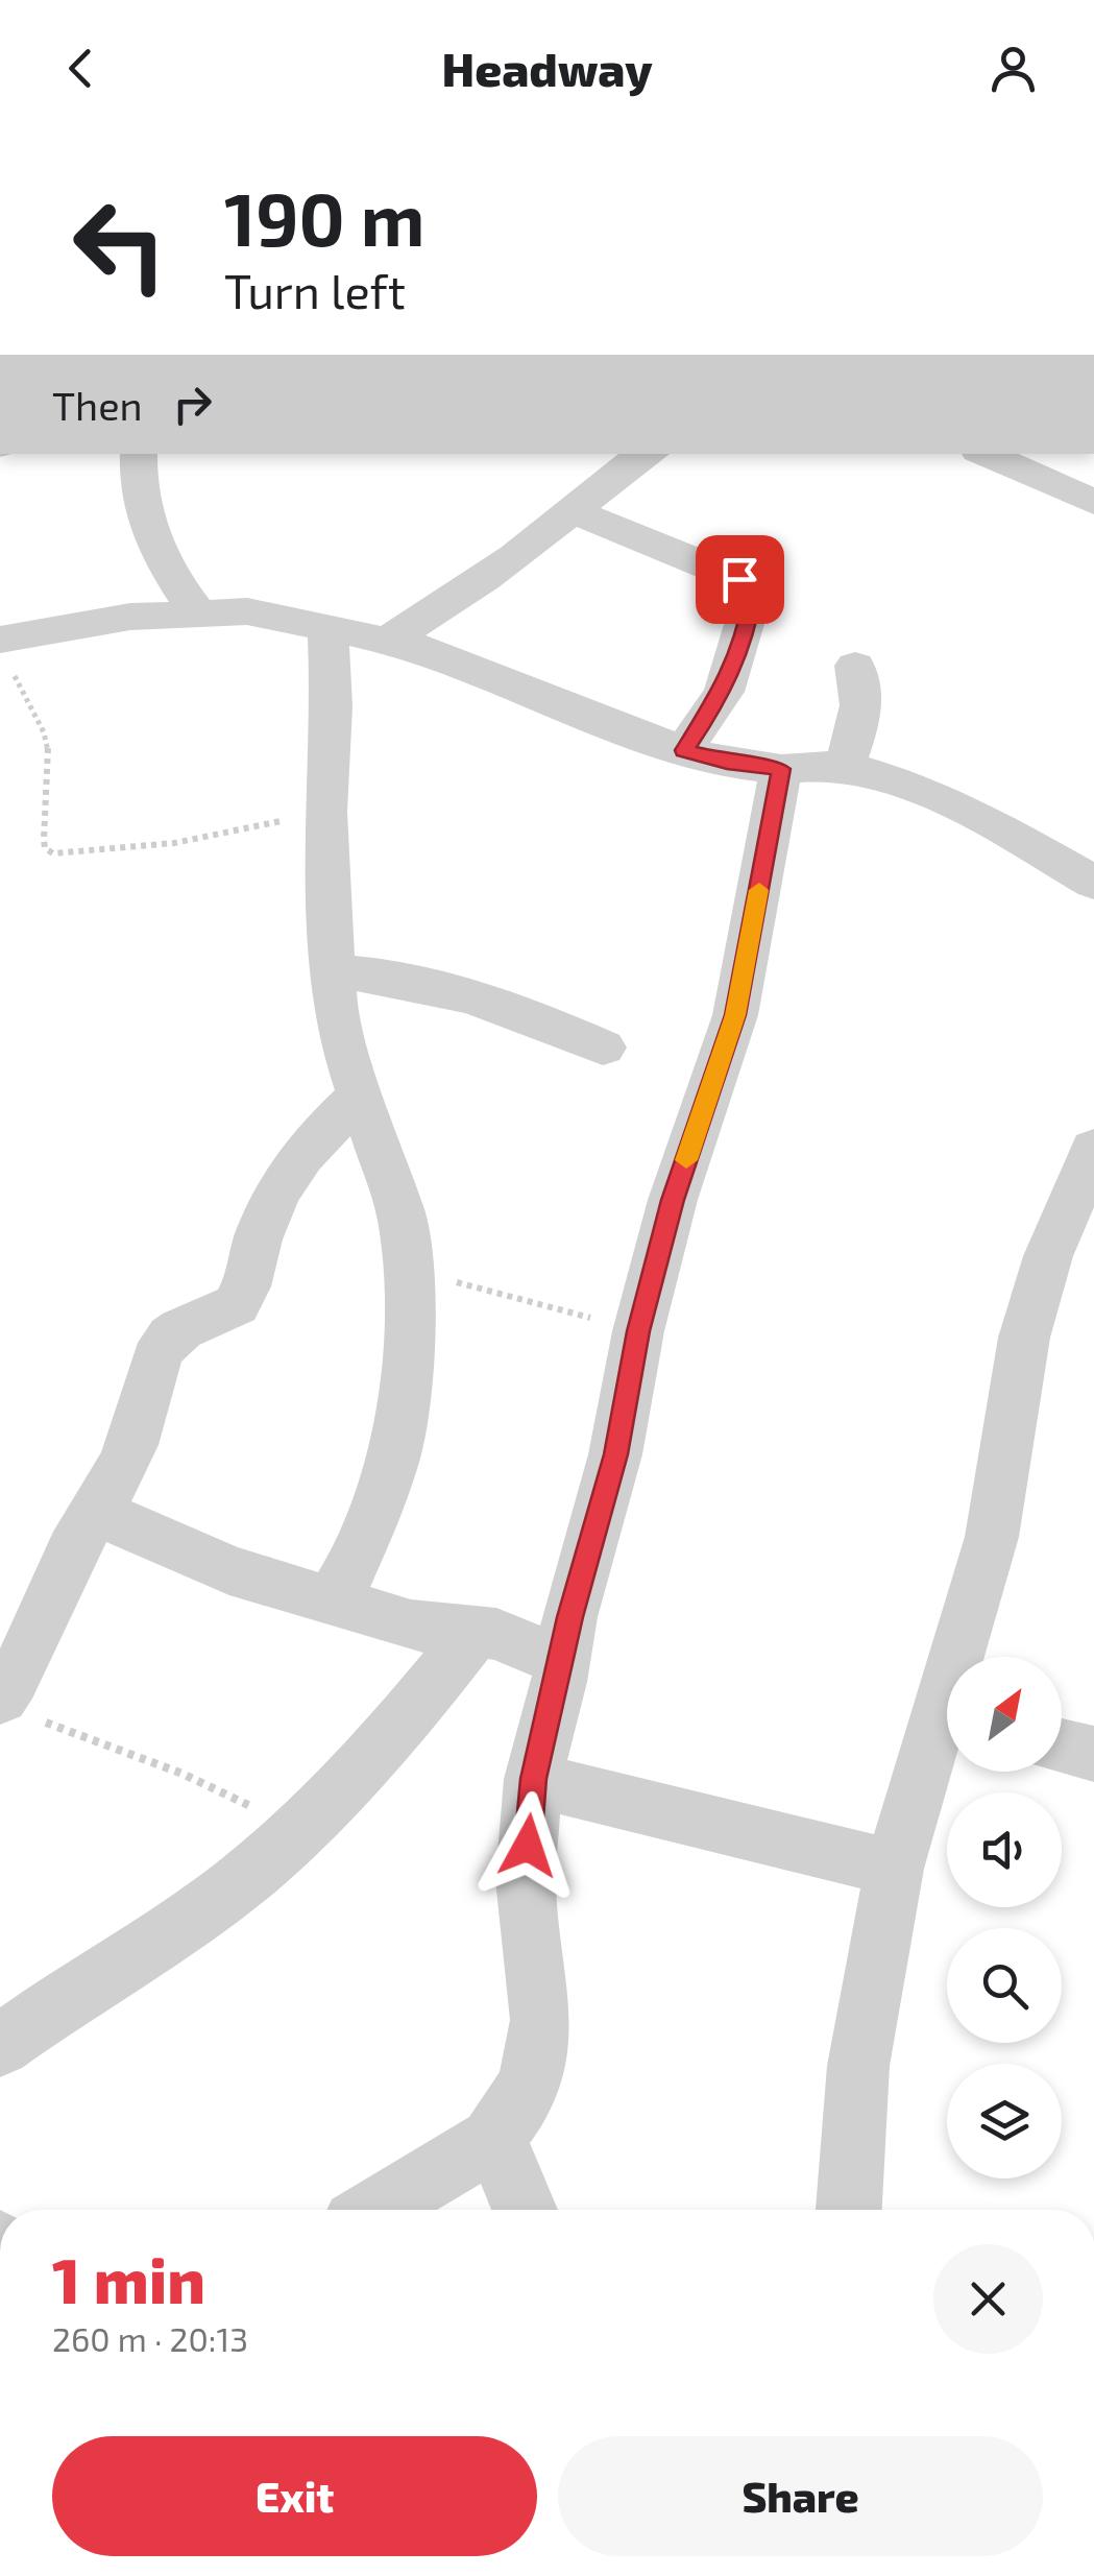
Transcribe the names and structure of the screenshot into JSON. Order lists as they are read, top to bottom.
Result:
{
  "north": "top right",
  "page": {
    "header": "Headway",
    "turn": ["190 m", "Turn left"],
    "then": "Then",
    "heading": ["1 min", "260 m · 20:13"],
    "buttons": ["Exit", "Share"]
  }
}
